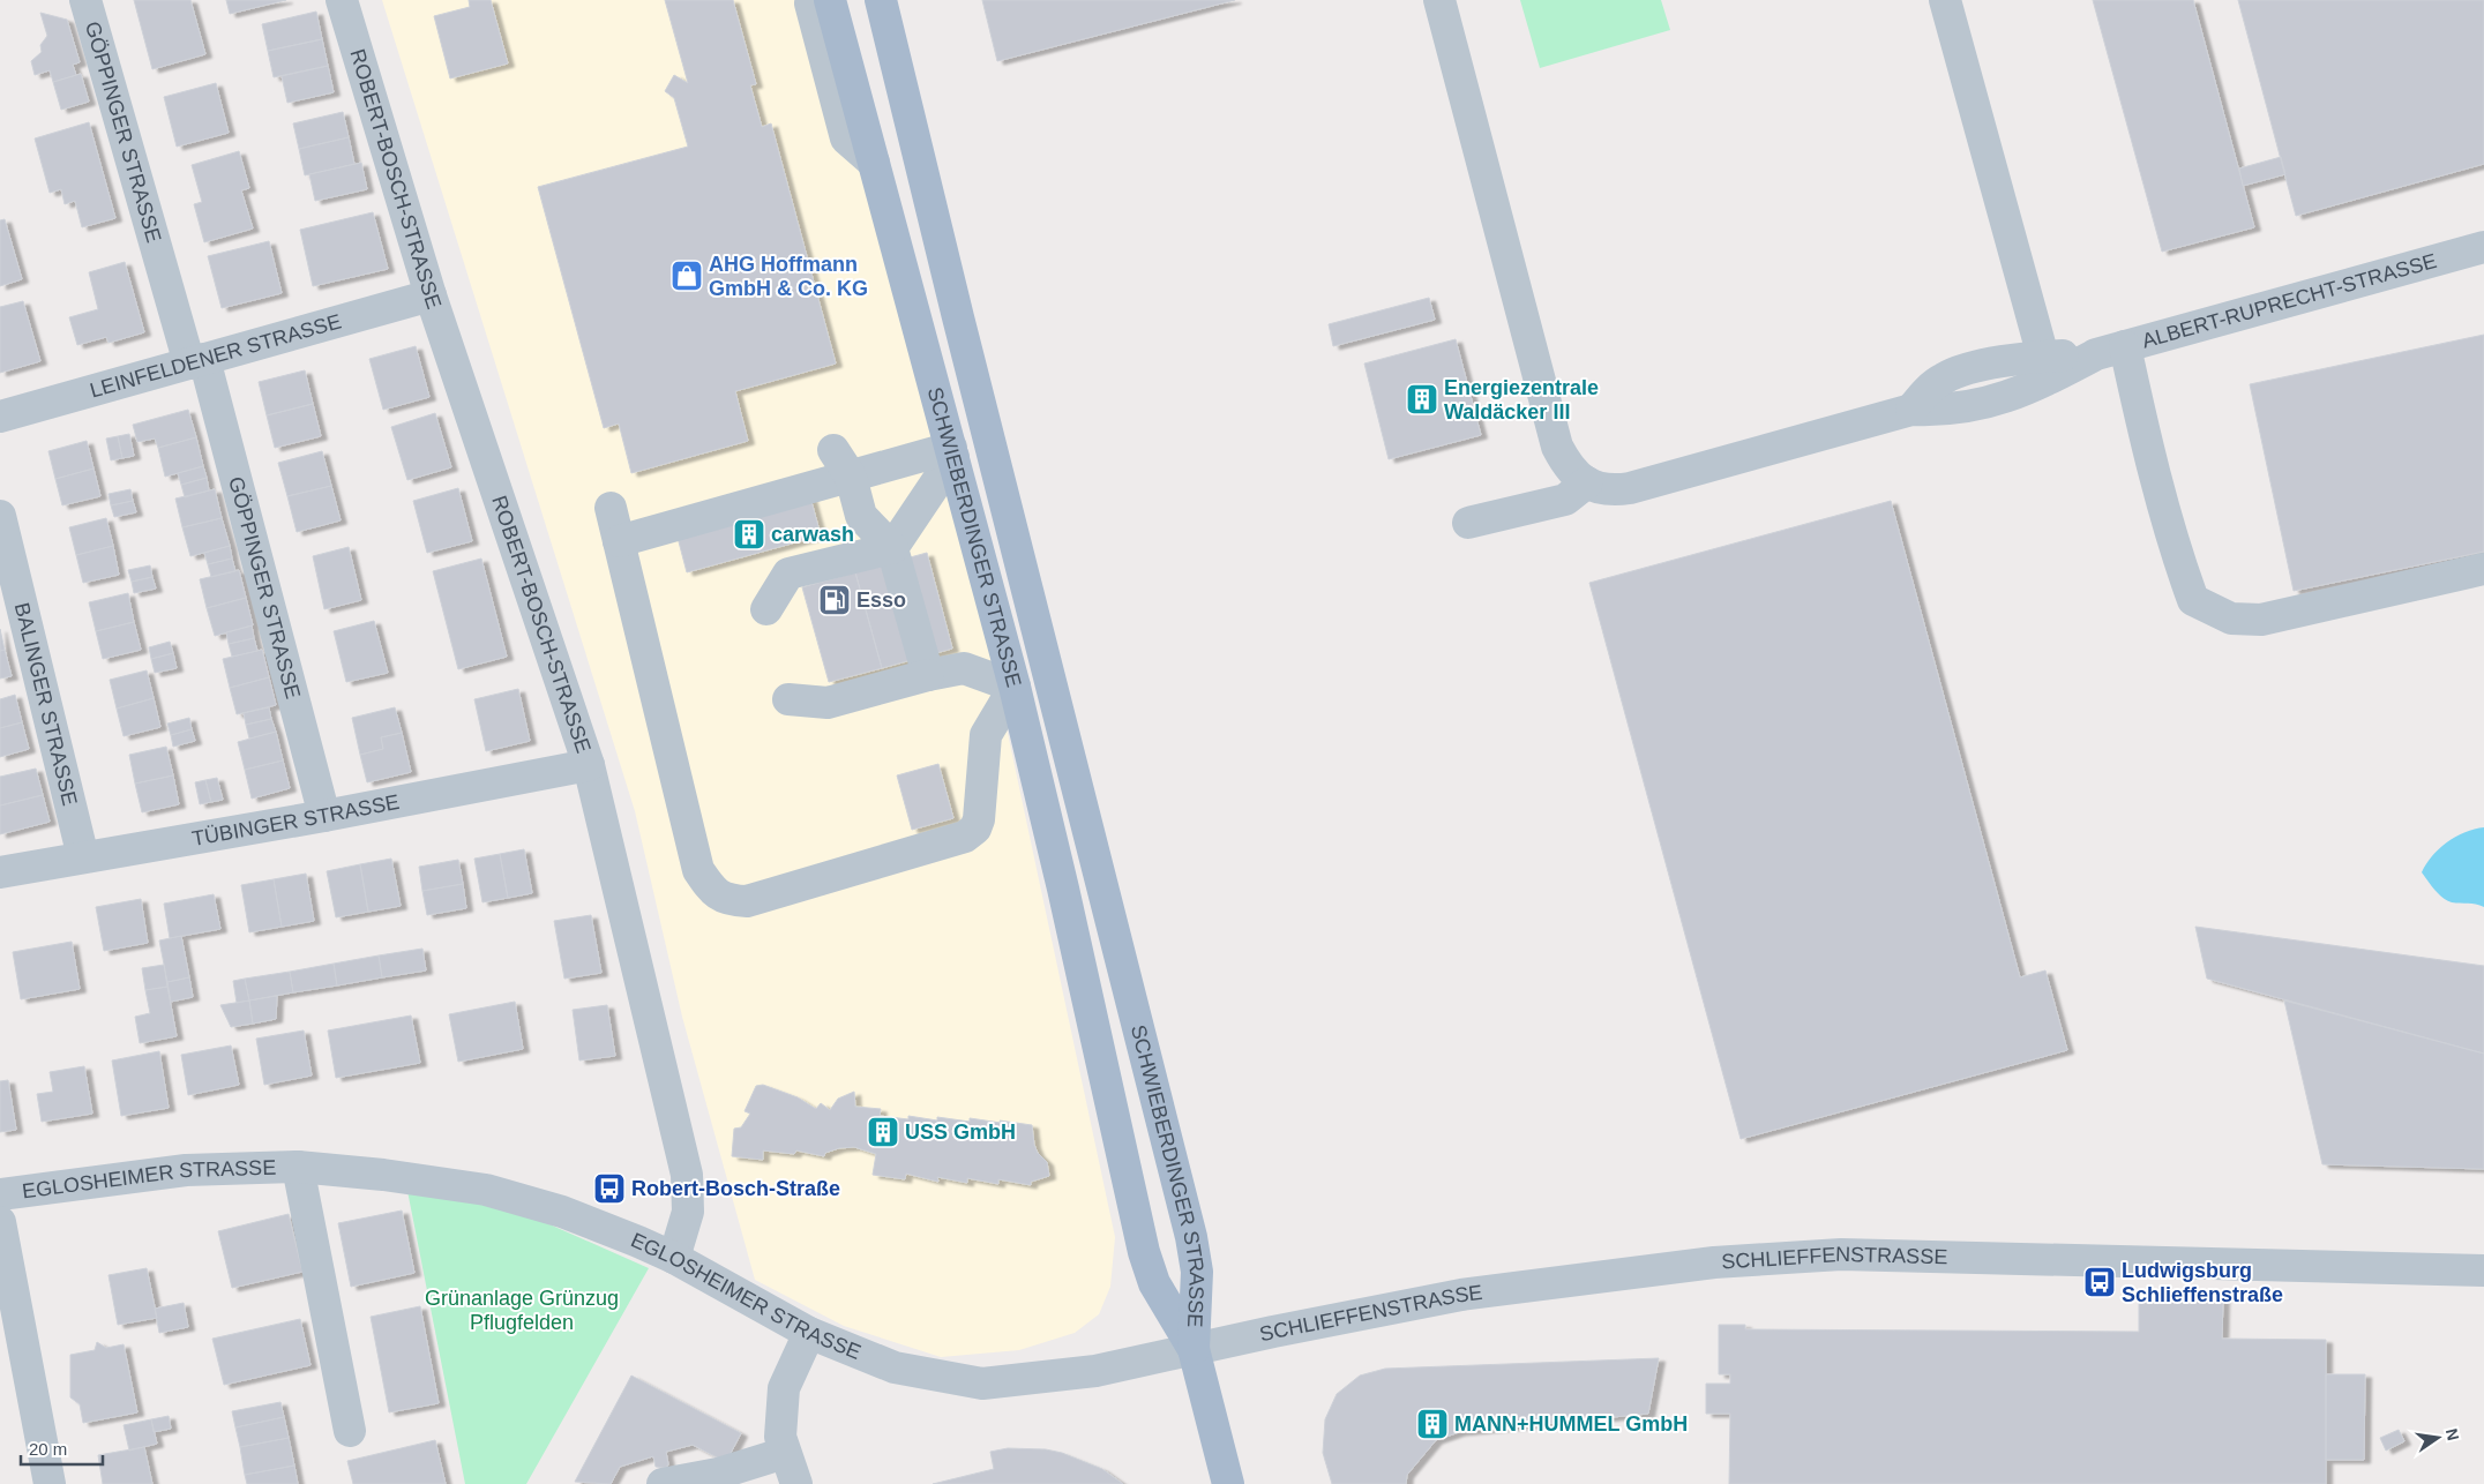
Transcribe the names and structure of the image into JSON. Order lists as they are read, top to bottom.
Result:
{
  "streets": {
    "main road": ["SCHWIEBERDINGER STRASSE"],
    "street": [
      "GÖPPINGER STRASSE",
      "ROBERT-BOSCH-STRASSE",
      "ALBERT-RUPRECHT-STRASSE",
      "LEINFELDENER STRASSE",
      "BALINGER STRASSE",
      "TÜBINGER STRASSE",
      "EGLOSHEIMER STRASSE",
      "SCHLIEFFENSTRASSE"
    ]
  },
  "crossings": [
    ["GÖPPINGER STRASSE", "LEINFELDENER STRASSE"],
    ["GÖPPINGER STRASSE", "TÜBINGER STRASSE"],
    ["ROBERT-BOSCH-STRASSE", "LEINFELDENER STRASSE"],
    ["ROBERT-BOSCH-STRASSE", "TÜBINGER STRASSE"],
    ["ROBERT-BOSCH-STRASSE", "EGLOSHEIMER STRASSE"],
    ["SCHWIEBERDINGER STRASSE", "EGLOSHEIMER STRASSE"],
    ["SCHWIEBERDINGER STRASSE", "SCHLIEFFENSTRASSE"],
    ["BALINGER STRASSE", "TÜBINGER STRASSE"],
    ["EGLOSHEIMER STRASSE", "SCHLIEFFENSTRASSE"]
  ],
  "parks": ["Grünanlage Grünzug Pflugfelden"],
  "places": {
    "shop": ["AHG Hoffmann GmbH & Co. KG"],
    "building": [
      "Energiezentrale Waldäcker III",
      "carwash",
      "USS GmbH",
      "MANN+HUMMEL GmbH"
    ],
    "fuel station": ["Esso"],
    "bus stop": ["Robert-Bosch-Straße", "Ludwigsburg Schlieffenstraße"]
  },
  "scale_bar": "20 m",
  "north": "right"
}
